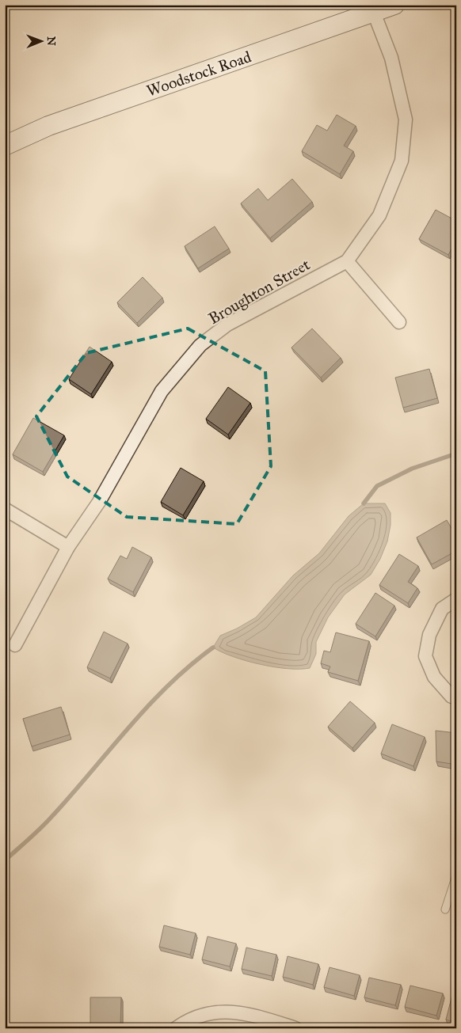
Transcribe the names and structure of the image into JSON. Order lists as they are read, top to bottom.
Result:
{
  "streets": {
    "street": ["Woodstock Road", "Broughton Street"]
  },
  "crossings": [
    ["Woodstock Road", "Broughton Street"]
  ],
  "north": "right"
}
